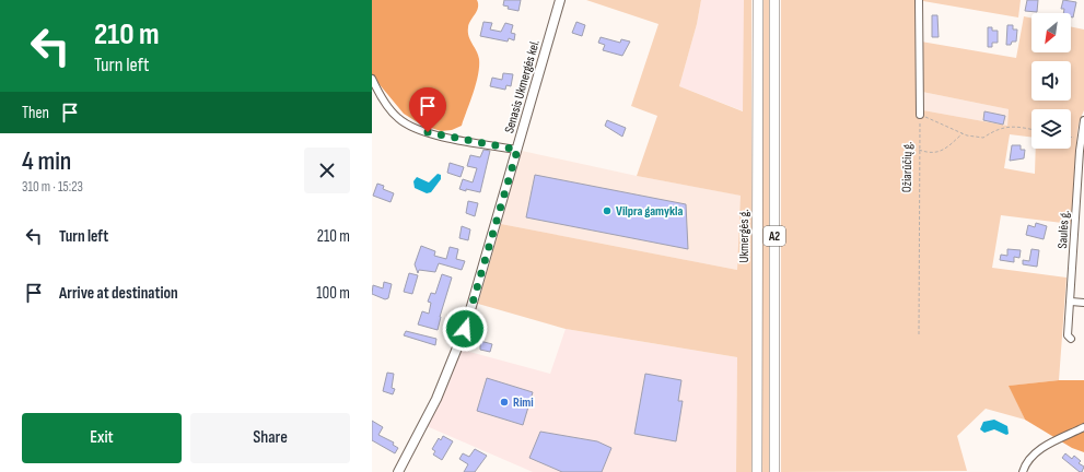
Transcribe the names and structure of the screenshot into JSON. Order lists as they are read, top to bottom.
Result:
{
  "streets": {
    "highway": ["Ukmergės g.", "A2"],
    "main road": ["Senasis Ukmergės kel."],
    "street": ["Saulės g."],
    "path": ["Ožiarūčių g."]
  },
  "places": ["Vilpra gamykla", "Rimi"],
  "north": "bottom left",
  "page": {
    "turn": ["210 m", "Turn left"],
    "then": "Then",
    "heading": ["4 min", "310 m · 15:23"],
    "list": [
      {
        "name": "Turn left",
        "value": "210 m"
      },
      {
        "name": "Arrive at destination",
        "value": "100 m"
      }
    ],
    "buttons": ["Exit", "Share"]
  }
}
